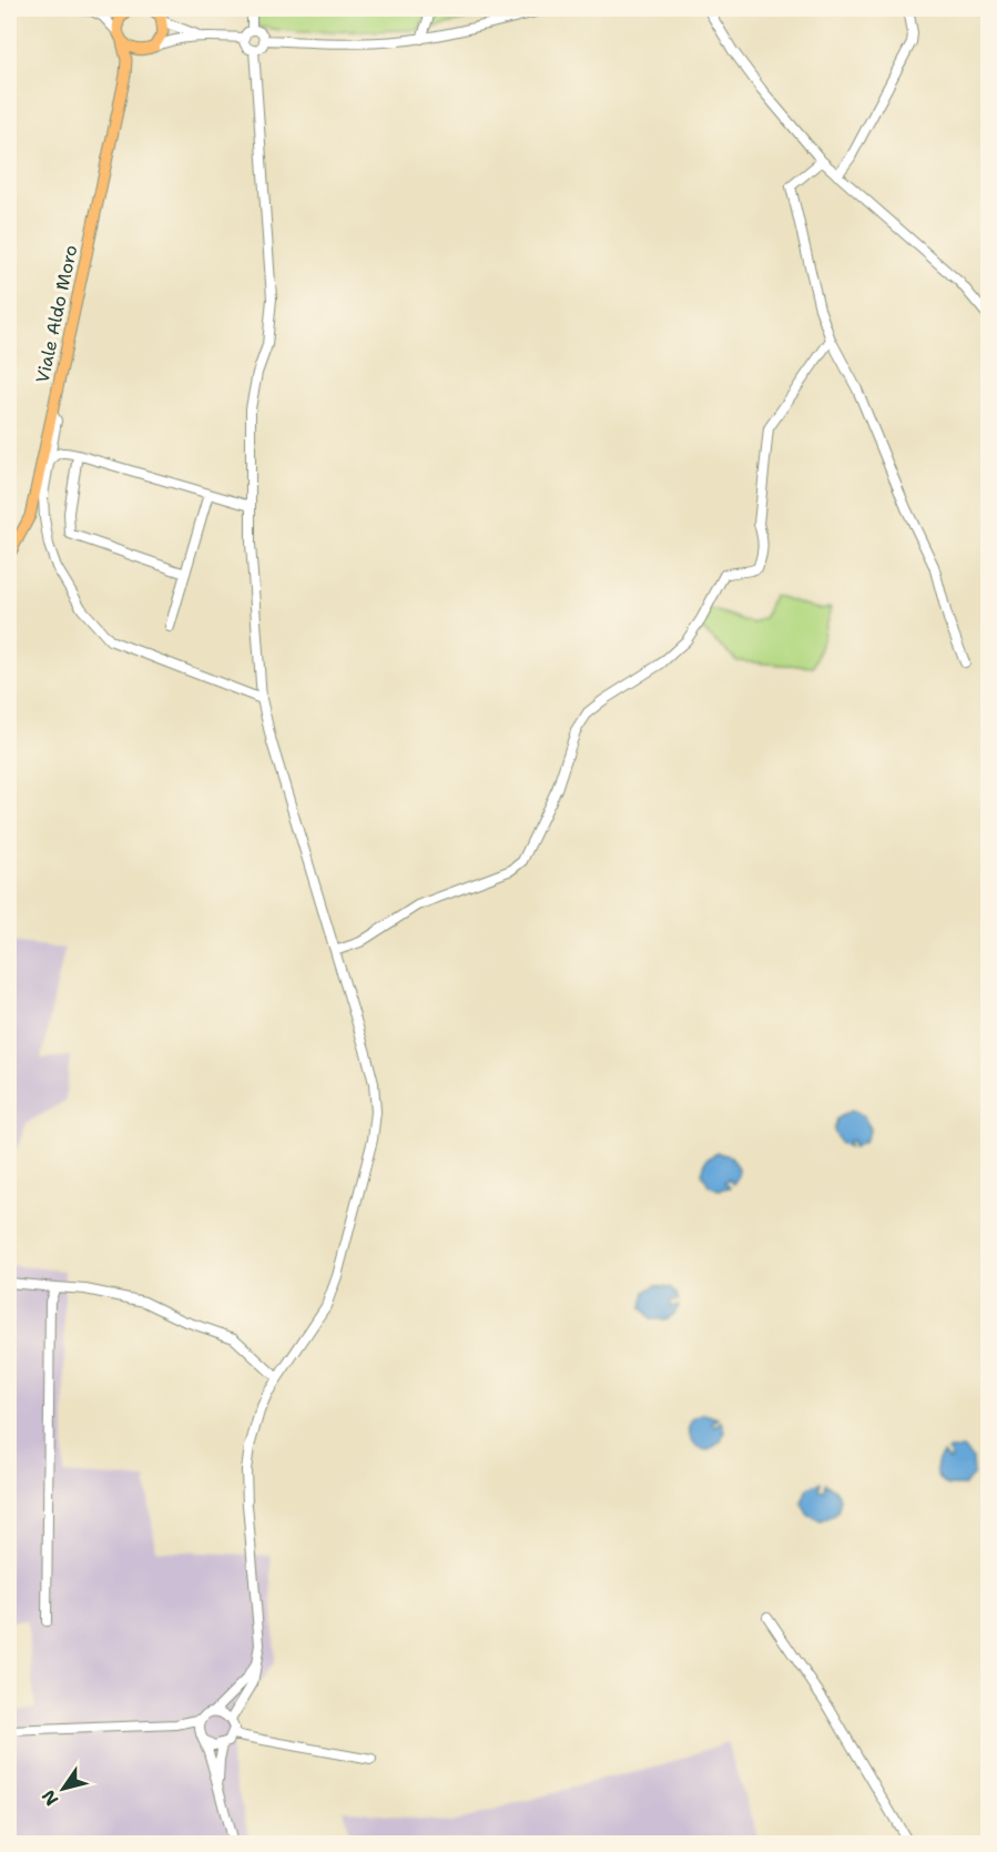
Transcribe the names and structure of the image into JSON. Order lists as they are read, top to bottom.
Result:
{
  "streets": {
    "main road": ["Viale Aldo Moro"]
  },
  "north": "bottom left"
}
